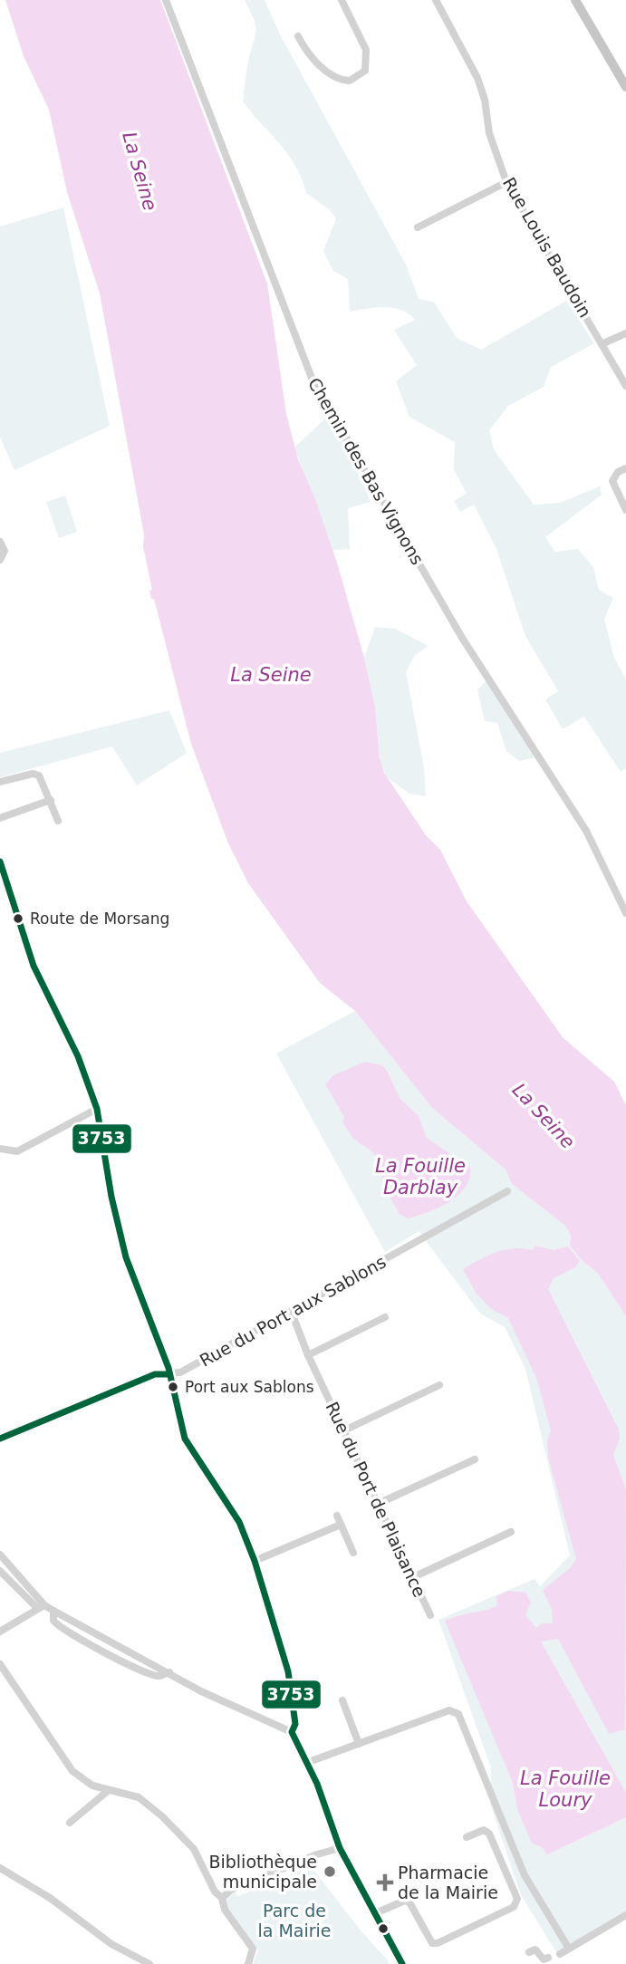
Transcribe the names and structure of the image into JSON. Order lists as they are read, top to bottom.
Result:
{
  "streets": {
    "street": [
      "Rue Louis Baudoin",
      "Chemin des Bas Vignons",
      "Rue du Port aux Sablons",
      "Rue du Port de Plaisance"
    ]
  },
  "crossings": [
    ["Rue du Port aux Sablons", "Rue du Port de Plaisance"]
  ],
  "water": ["La Seine", "La Fouille Darblay", "La Fouille Loury"],
  "parks": ["Parc de la Mairie"],
  "places": {
    "other": ["Route de Morsang", "Port aux Sablons", "Bibliothèque municipale"],
    "health": ["Pharmacie de la Mairie"]
  },
  "lines": ["transit line 3753"]
}
